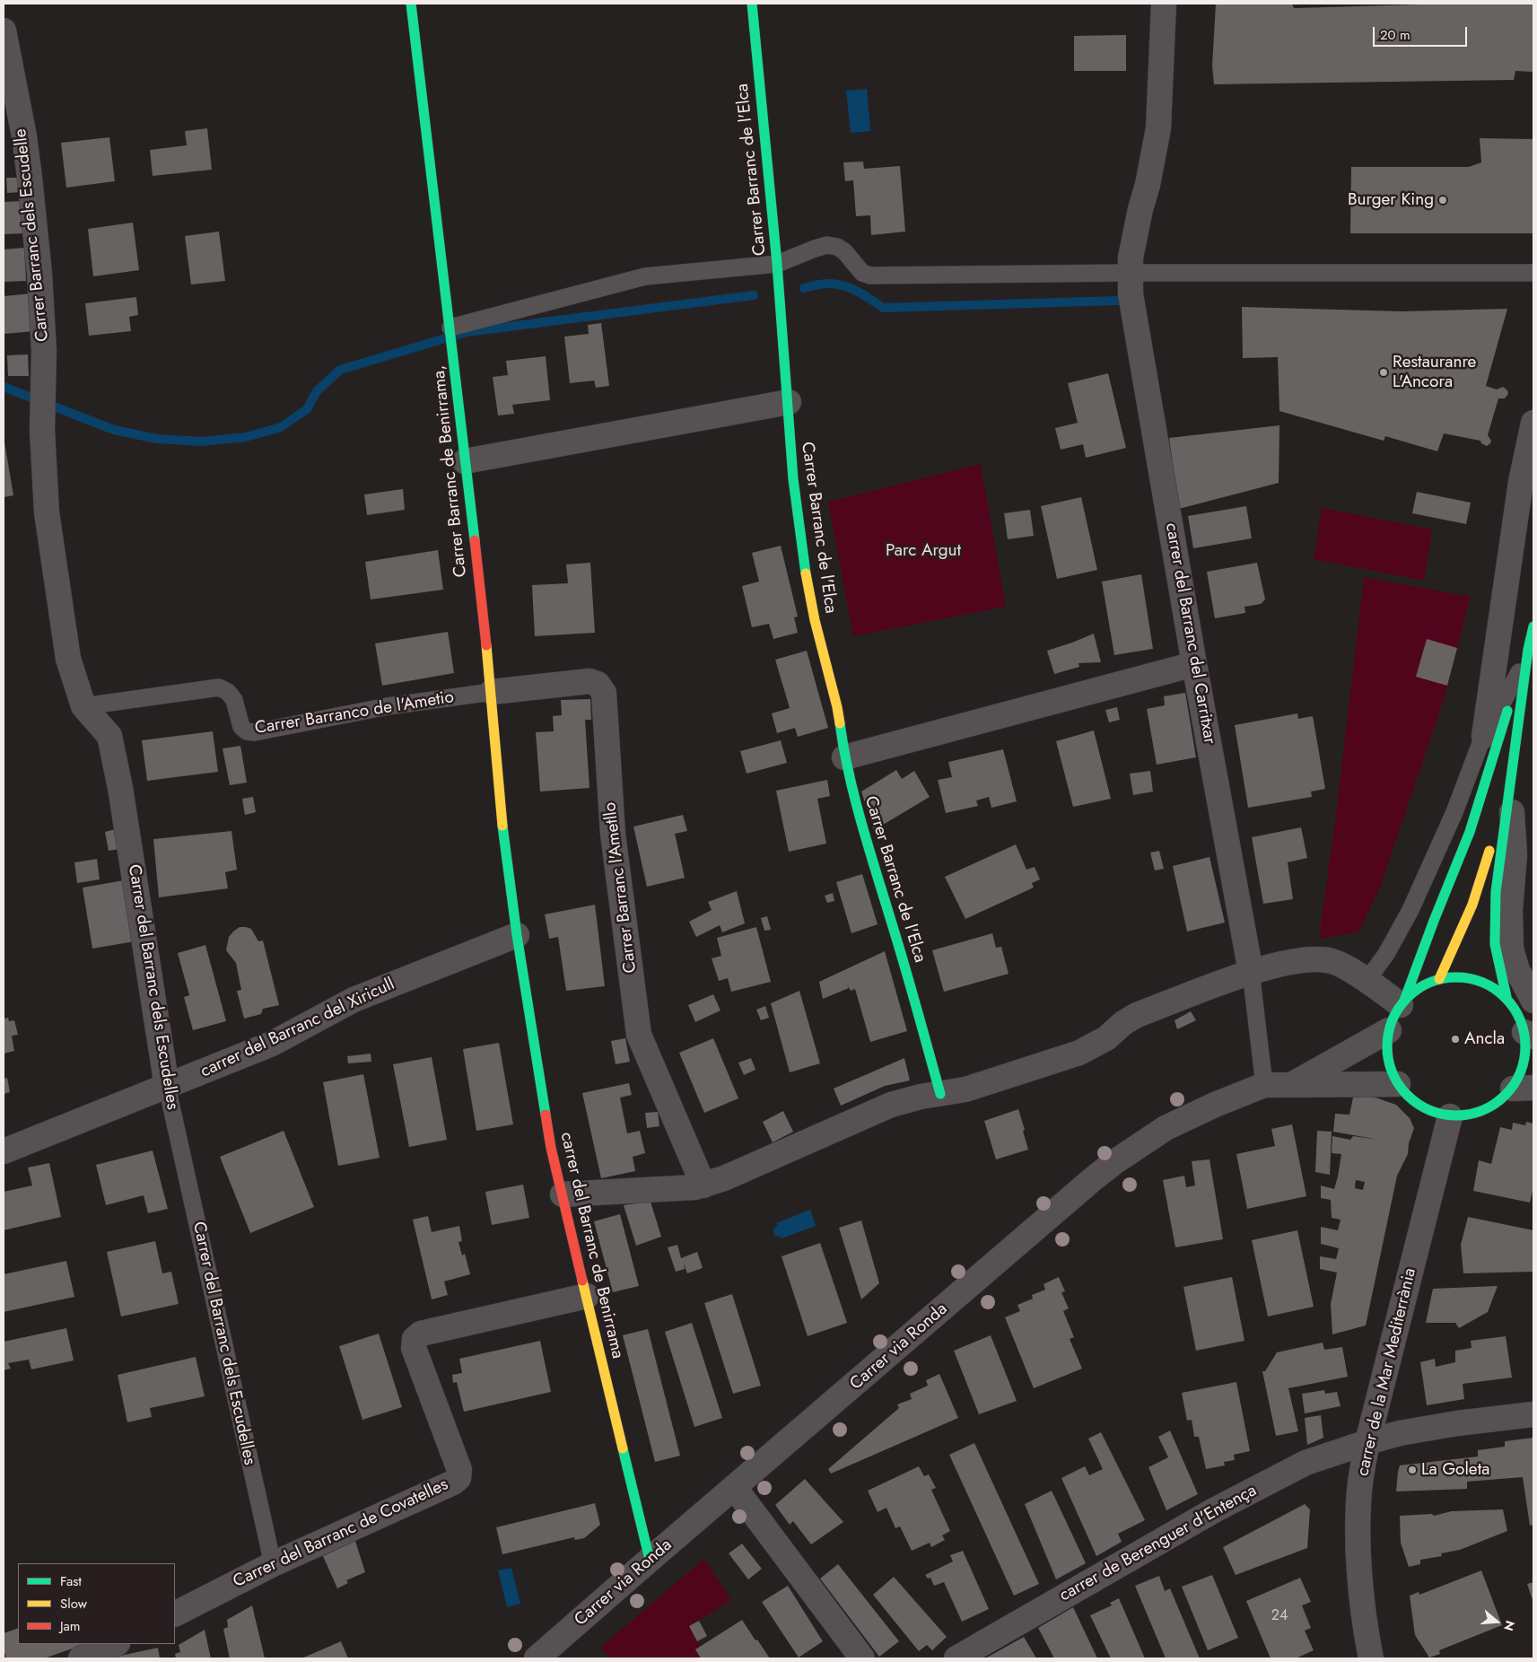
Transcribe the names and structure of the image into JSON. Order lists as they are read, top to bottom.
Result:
{
  "streets": {
    "street": [
      "Carrer Barranc de l'Elca",
      "Carrer Barranc dels Escudelle",
      "Carrer Barranc de Benirrama,",
      "carrer del Barranc del Carritxar",
      "Carrer Barranc l'Ametllo",
      "Carrer del Barranc dels Escudelles",
      "carrer del Barranc del Xiricull",
      "carrer del Barranc de Benirrama",
      "Carrer via Ronda",
      "carrer de la Mar Mediterrània",
      "Carrer del Barranc de Covatelles",
      "carrer de Berenguer d'Entença"
    ],
    "lane": ["Carrer Barranco de l'Ametio"]
  },
  "crossings": [
    ["Carrer Barranc dels Escudelle", "Carrer del Barranc dels Escudelles"],
    ["Carrer Barranc de Benirrama,", "Carrer Barranco de l'Ametio"],
    ["Carrer Barranc de Benirrama,", "Carrer Barranc l'Ametllo"],
    ["Carrer Barranc de Benirrama,", "carrer del Barranc del Xiricull"],
    ["Carrer Barranc de Benirrama,", "carrer del Barranc de Benirrama"],
    ["Carrer Barranco de l'Ametio", "Carrer Barranc l'Ametllo"],
    ["Carrer Barranco de l'Ametio", "Carrer del Barranc dels Escudelles"],
    ["Carrer del Barranc dels Escudelles", "carrer del Barranc del Xiricull"],
    ["Carrer del Barranc dels Escudelles", "Carrer del Barranc de Covatelles"],
    ["carrer del Barranc del Xiricull", "carrer del Barranc de Benirrama"],
    ["carrer del Barranc de Benirrama", "Carrer via Ronda"],
    ["carrer del Barranc de Benirrama", "Carrer del Barranc de Covatelles"],
    ["Carrer via Ronda", "carrer de la Mar Mediterrània"],
    ["carrer de la Mar Mediterrània", "carrer de Berenguer d'Entença"]
  ],
  "parks": ["Parc Argut"],
  "places": [
    "Burger King",
    "Restauranre L'Ancora",
    "Ancla",
    "La Goleta"
  ],
  "house_numbers": ["24"],
  "legend": ["Fast", "Slow", "Jam"],
  "scale_bar": "20 m",
  "north": "right"
}
